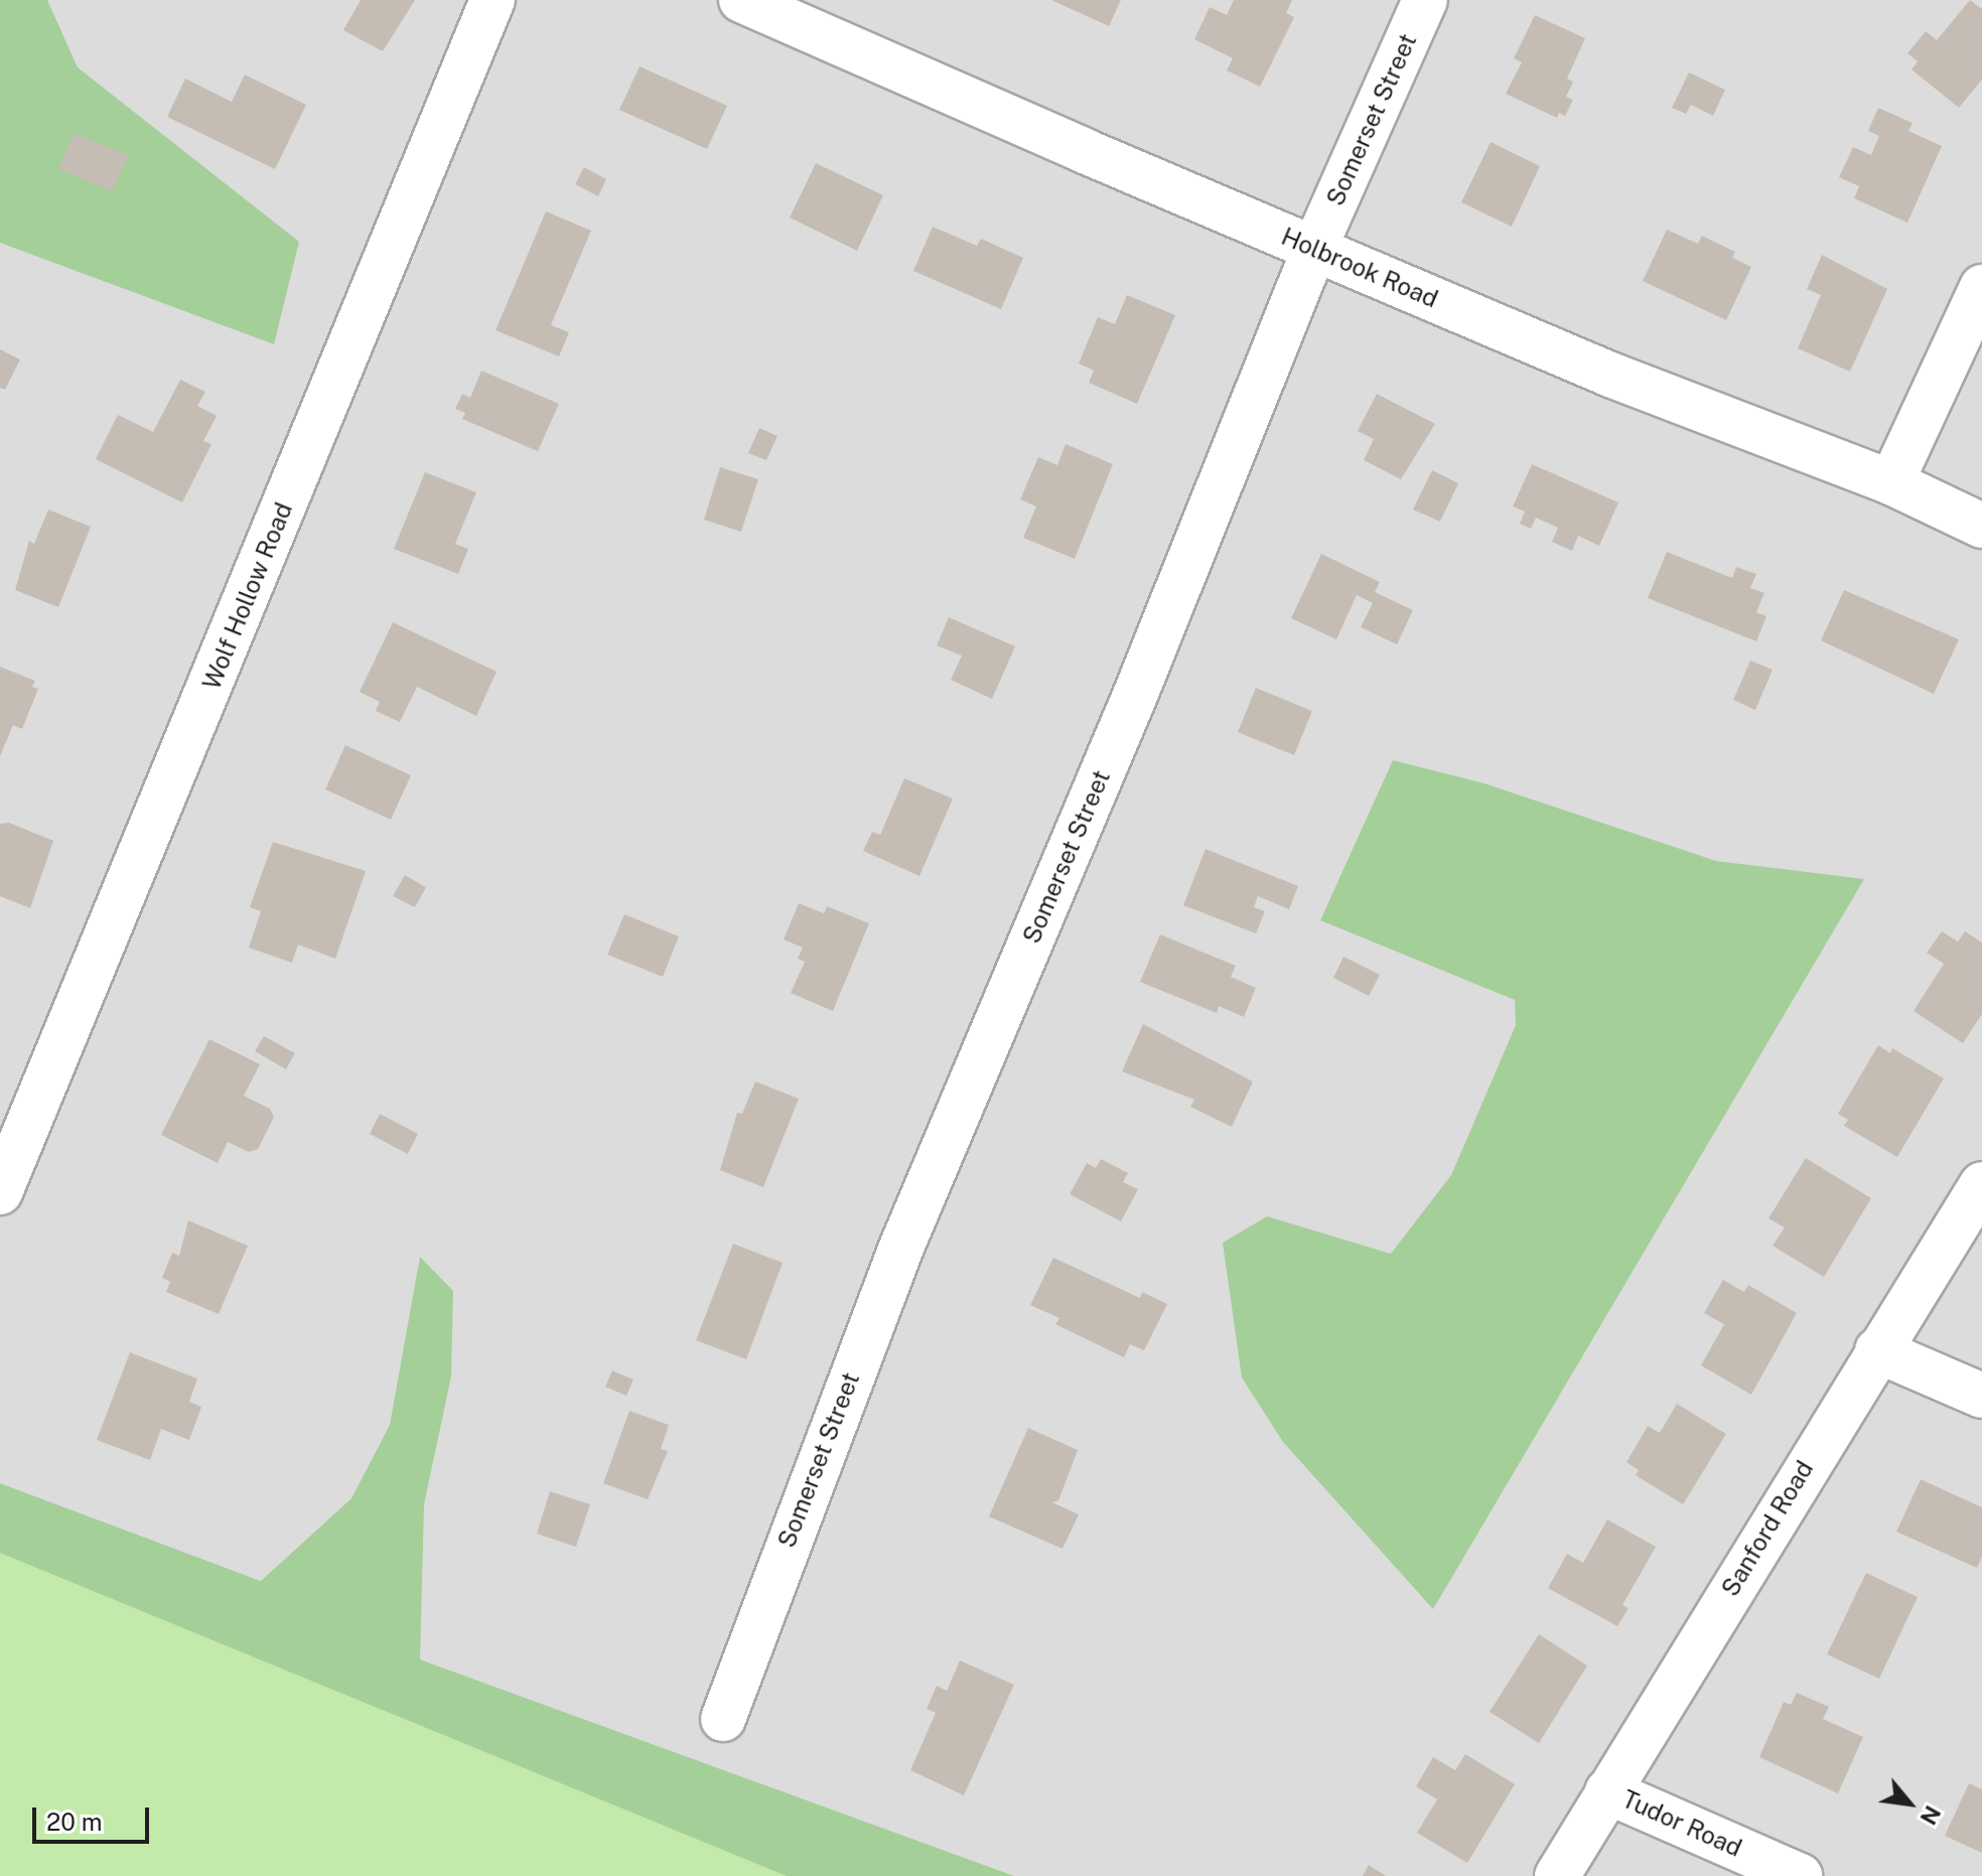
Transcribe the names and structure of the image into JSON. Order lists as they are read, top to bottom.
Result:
{
  "streets": {
    "street": [
      "Somerset Street",
      "Holbrook Road",
      "Wolf Hollow Road",
      "Sanford Road",
      "Tudor Road"
    ]
  },
  "crossings": [
    ["Somerset Street", "Holbrook Road"],
    ["Sanford Road", "Tudor Road"]
  ],
  "scale_bar": "20 m",
  "north": "bottom right"
}
